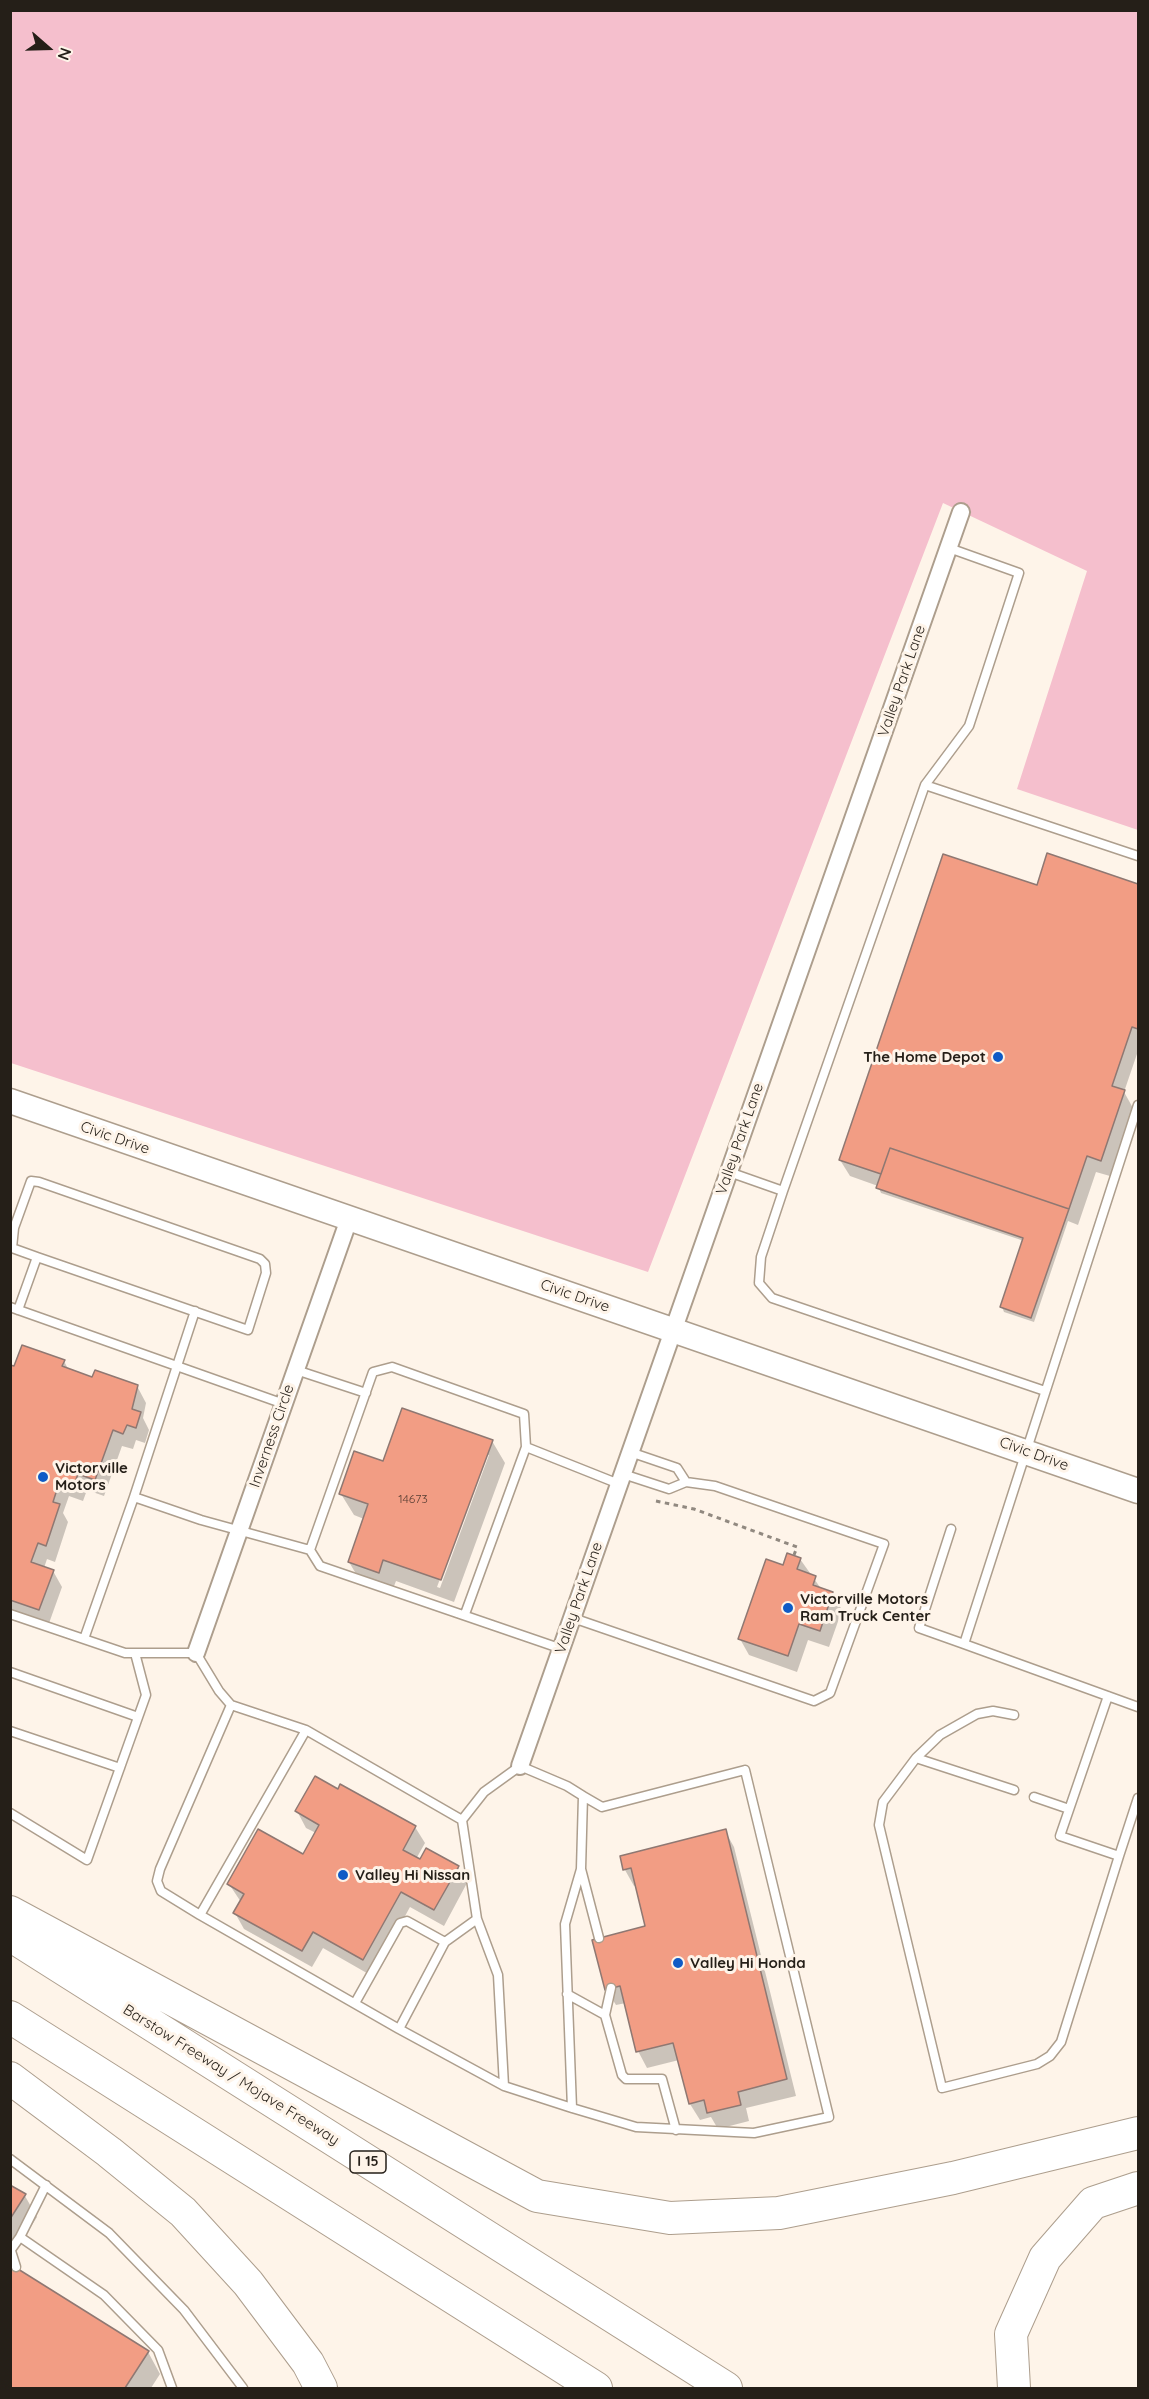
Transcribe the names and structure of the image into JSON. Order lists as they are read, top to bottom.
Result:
{
  "streets": {
    "highway": ["Barstow Freeway / Mojave Freeway", "I 15"],
    "street": ["Valley Park Lane", "Civic Drive", "Inverness Circle"]
  },
  "crossings": [
    ["Valley Park Lane", "Civic Drive"],
    ["Civic Drive", "Inverness Circle"]
  ],
  "places": [
    "The Home Depot",
    "Victorville Motors",
    "Victorville Motors Ram Truck Center",
    "Valley Hi Nissan",
    "Valley Hi Honda"
  ],
  "house_numbers": ["14673"],
  "north": "right"
}
